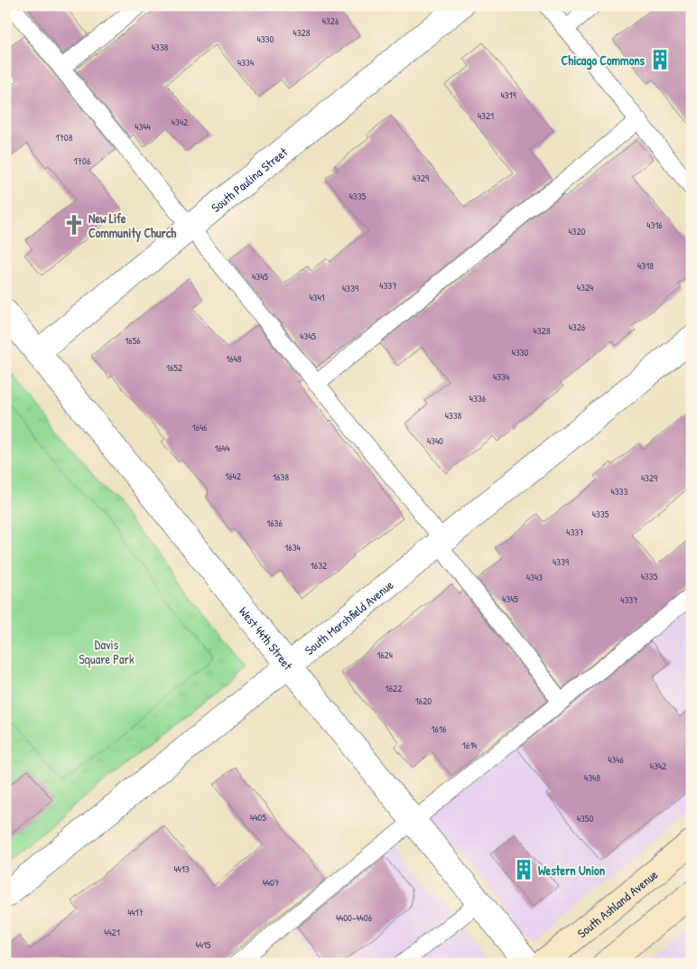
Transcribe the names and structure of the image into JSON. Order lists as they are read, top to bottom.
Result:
{
  "streets": {
    "main road": ["South Ashland Avenue"],
    "street": ["South Paulina Street", "South Marshfield Avenue", "West 44th Street"]
  },
  "crossings": [
    ["South Paulina Street", "West 44th Street"],
    ["South Marshfield Avenue", "West 44th Street"]
  ],
  "parks": ["Davis Square Park"],
  "places": {
    "building": ["Chicago Commons", "Western Union"],
    "church": ["New Life Community Church"]
  },
  "house_numbers": [
    "4326",
    "4328",
    "4330",
    "4338",
    "4334",
    "4319",
    "4321",
    "4342",
    "4344",
    "1708",
    "1706",
    "4329",
    "4335",
    "4316",
    "4320",
    "4318",
    "4345",
    "4337",
    "4324",
    "4339",
    "4341",
    "4326",
    "4328",
    "4345",
    "1656",
    "4330",
    "1648",
    "1652",
    "4334",
    "4336",
    "4338",
    "1646",
    "4340",
    "1644",
    "1642",
    "1638",
    "4329",
    "4333",
    "4335",
    "1636",
    "4337",
    "1634",
    "4339",
    "1632",
    "4335",
    "4343",
    "4345",
    "4337",
    "1624",
    "1622",
    "1620",
    "1616",
    "1614",
    "4346",
    "4342",
    "4348",
    "4405",
    "4350",
    "4413",
    "4407",
    "4417",
    "4400-4406",
    "4421",
    "4415"
  ]
}
